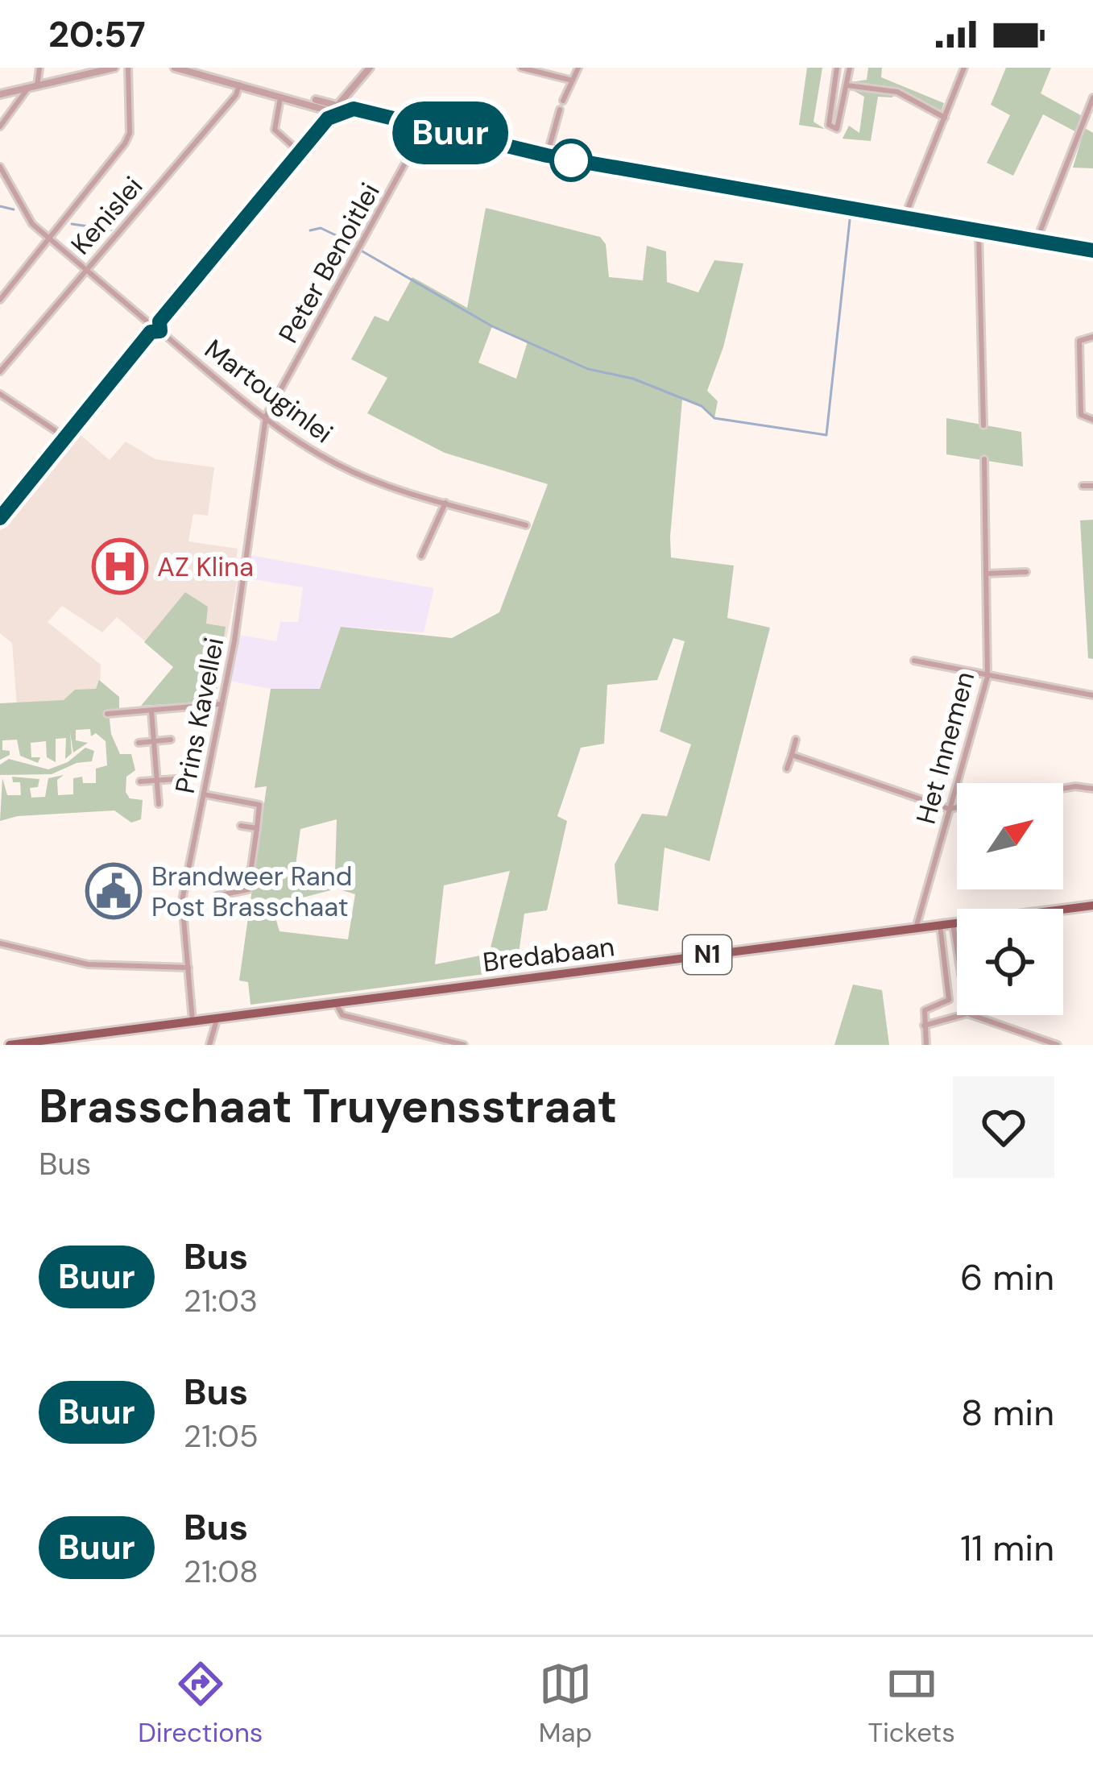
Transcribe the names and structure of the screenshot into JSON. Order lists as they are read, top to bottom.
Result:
{
  "streets": {
    "main road": ["Bredabaan", "N1"],
    "street": [
      "Kenislei",
      "Peter Benoitlei",
      "Martouginlei",
      "Prins Kavellei",
      "Het Innemen"
    ]
  },
  "crossings": [
    ["Peter Benoitlei", "Martouginlei"],
    ["Peter Benoitlei", "Prins Kavellei"],
    ["Martouginlei", "Prins Kavellei"],
    ["Prins Kavellei", "Bredabaan"],
    ["Het Innemen", "Bredabaan"]
  ],
  "places": {
    "hospital": ["AZ Klina"],
    "public building": ["Brandweer Rand Post Brasschaat"]
  },
  "lines": ["bus line Buur"],
  "north": "top right",
  "page": {
    "status": "20:57",
    "on_map": "Buur",
    "heading": ["Brasschaat Truyensstraat", "Bus"],
    "list": [
      {
        "mark": "Buur",
        "name": "Bus",
        "note": "21:03",
        "value": "6 min"
      },
      {
        "mark": "Buur",
        "name": "Bus",
        "note": "21:05",
        "value": "8 min"
      },
      {
        "mark": "Buur",
        "name": "Bus",
        "note": "21:08",
        "value": "11 min"
      }
    ],
    "tabs": ["Directions", "Map", "Tickets"]
  }
}
